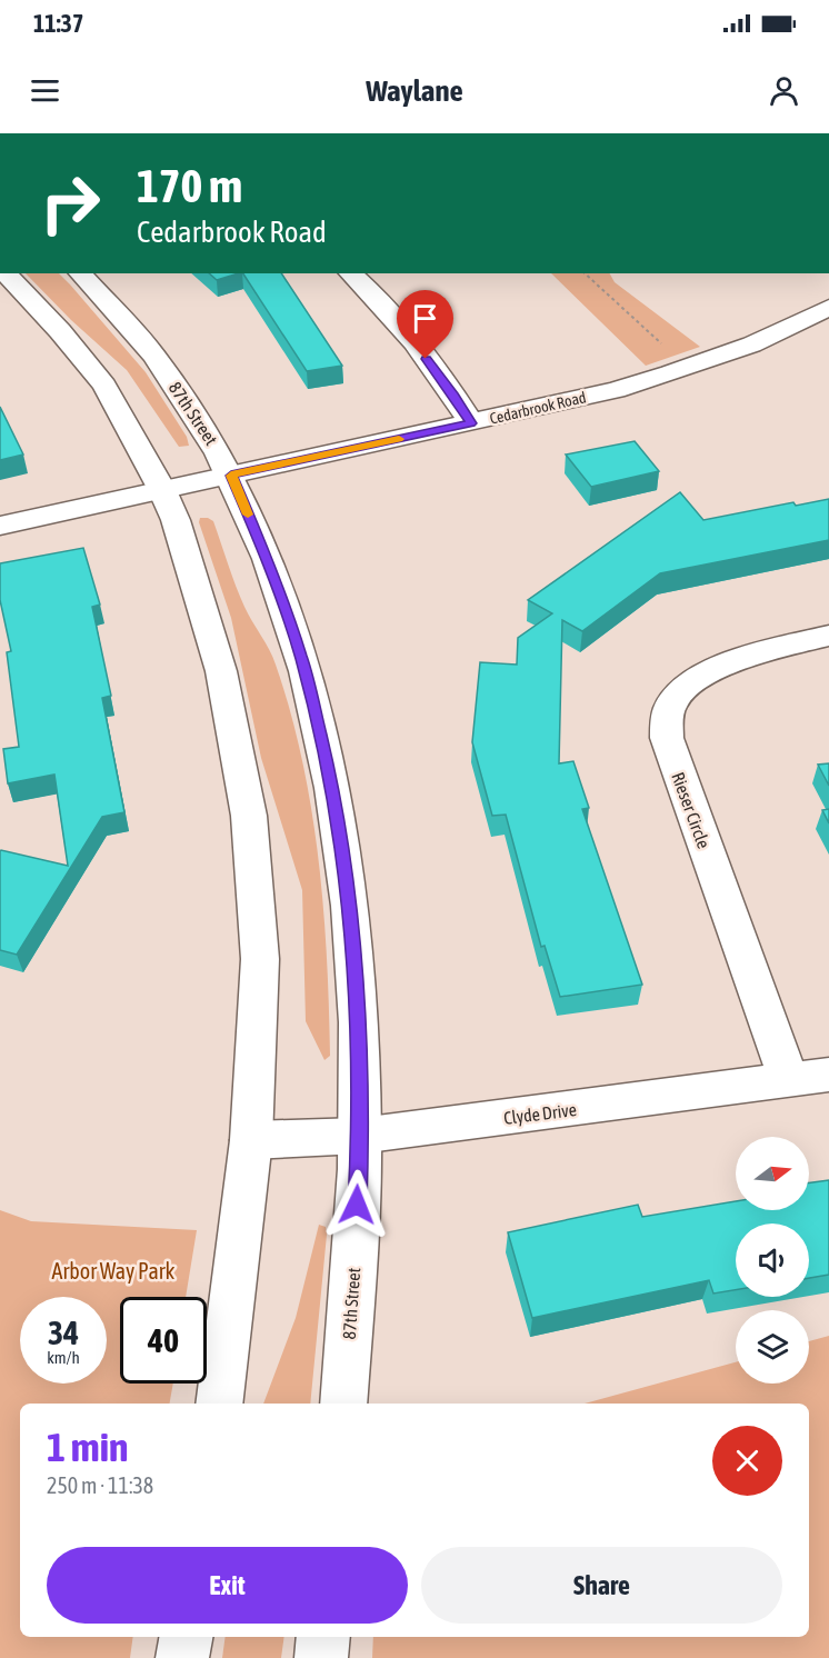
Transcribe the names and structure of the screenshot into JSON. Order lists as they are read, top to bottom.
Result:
{
  "streets": {
    "street": [
      "Cedarbrook Road",
      "87th Street",
      "Rieser Circle",
      "Clyde Drive"
    ]
  },
  "crossings": [
    ["Cedarbrook Road", "87th Street"],
    ["87th Street", "Clyde Drive"],
    ["Rieser Circle", "Clyde Drive"]
  ],
  "parks": ["Arbor Way Park"],
  "north": "right",
  "page": {
    "status": "11:37",
    "header": "Waylane",
    "turn": ["170 m", "Cedarbrook Road"],
    "speed": "34 km/h",
    "limit": "40",
    "heading": ["1 min", "250 m · 11:38"],
    "buttons": ["Exit", "Share"]
  }
}
